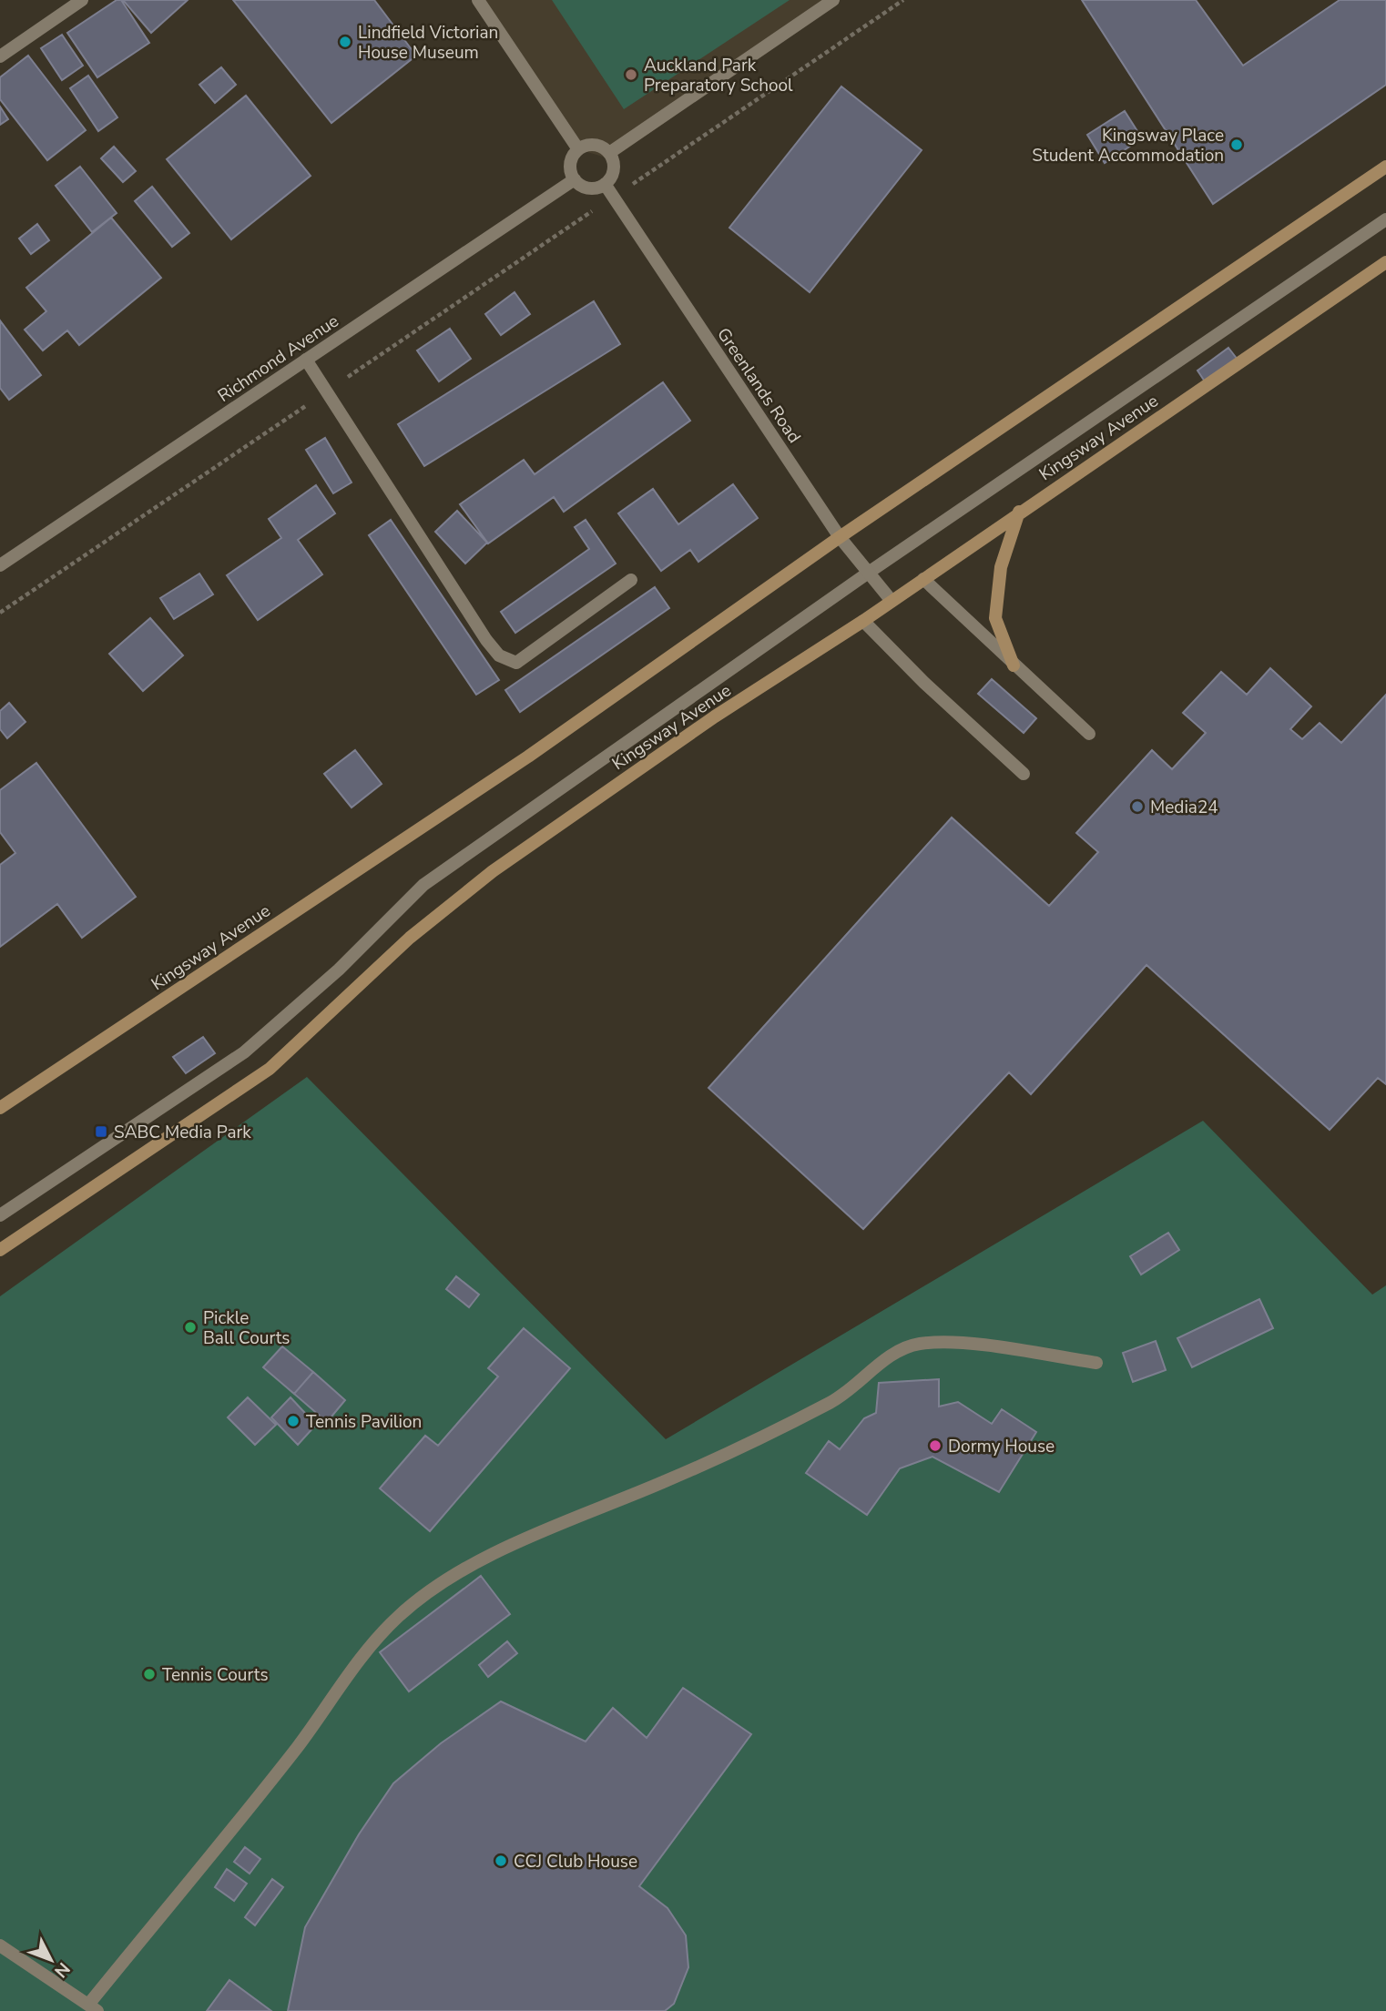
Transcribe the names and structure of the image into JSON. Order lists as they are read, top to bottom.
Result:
{
  "streets": {
    "main road": ["Kingsway Avenue"],
    "street": ["Richmond Avenue", "Greenlands Road"]
  },
  "crossings": [
    ["Richmond Avenue", "Greenlands Road"],
    ["Greenlands Road", "Kingsway Avenue"]
  ],
  "places": {
    "other": [
      "Lindfield Victorian House Museum",
      "Auckland Park Preparatory School",
      "Kingsway Place Student Accommodation",
      "Media24",
      "Pickle Ball Courts",
      "Tennis Pavilion",
      "Dormy House",
      "Tennis Courts",
      "CCJ Club House"
    ],
    "transit": ["SABC Media Park"]
  },
  "north": "bottom right"
}
